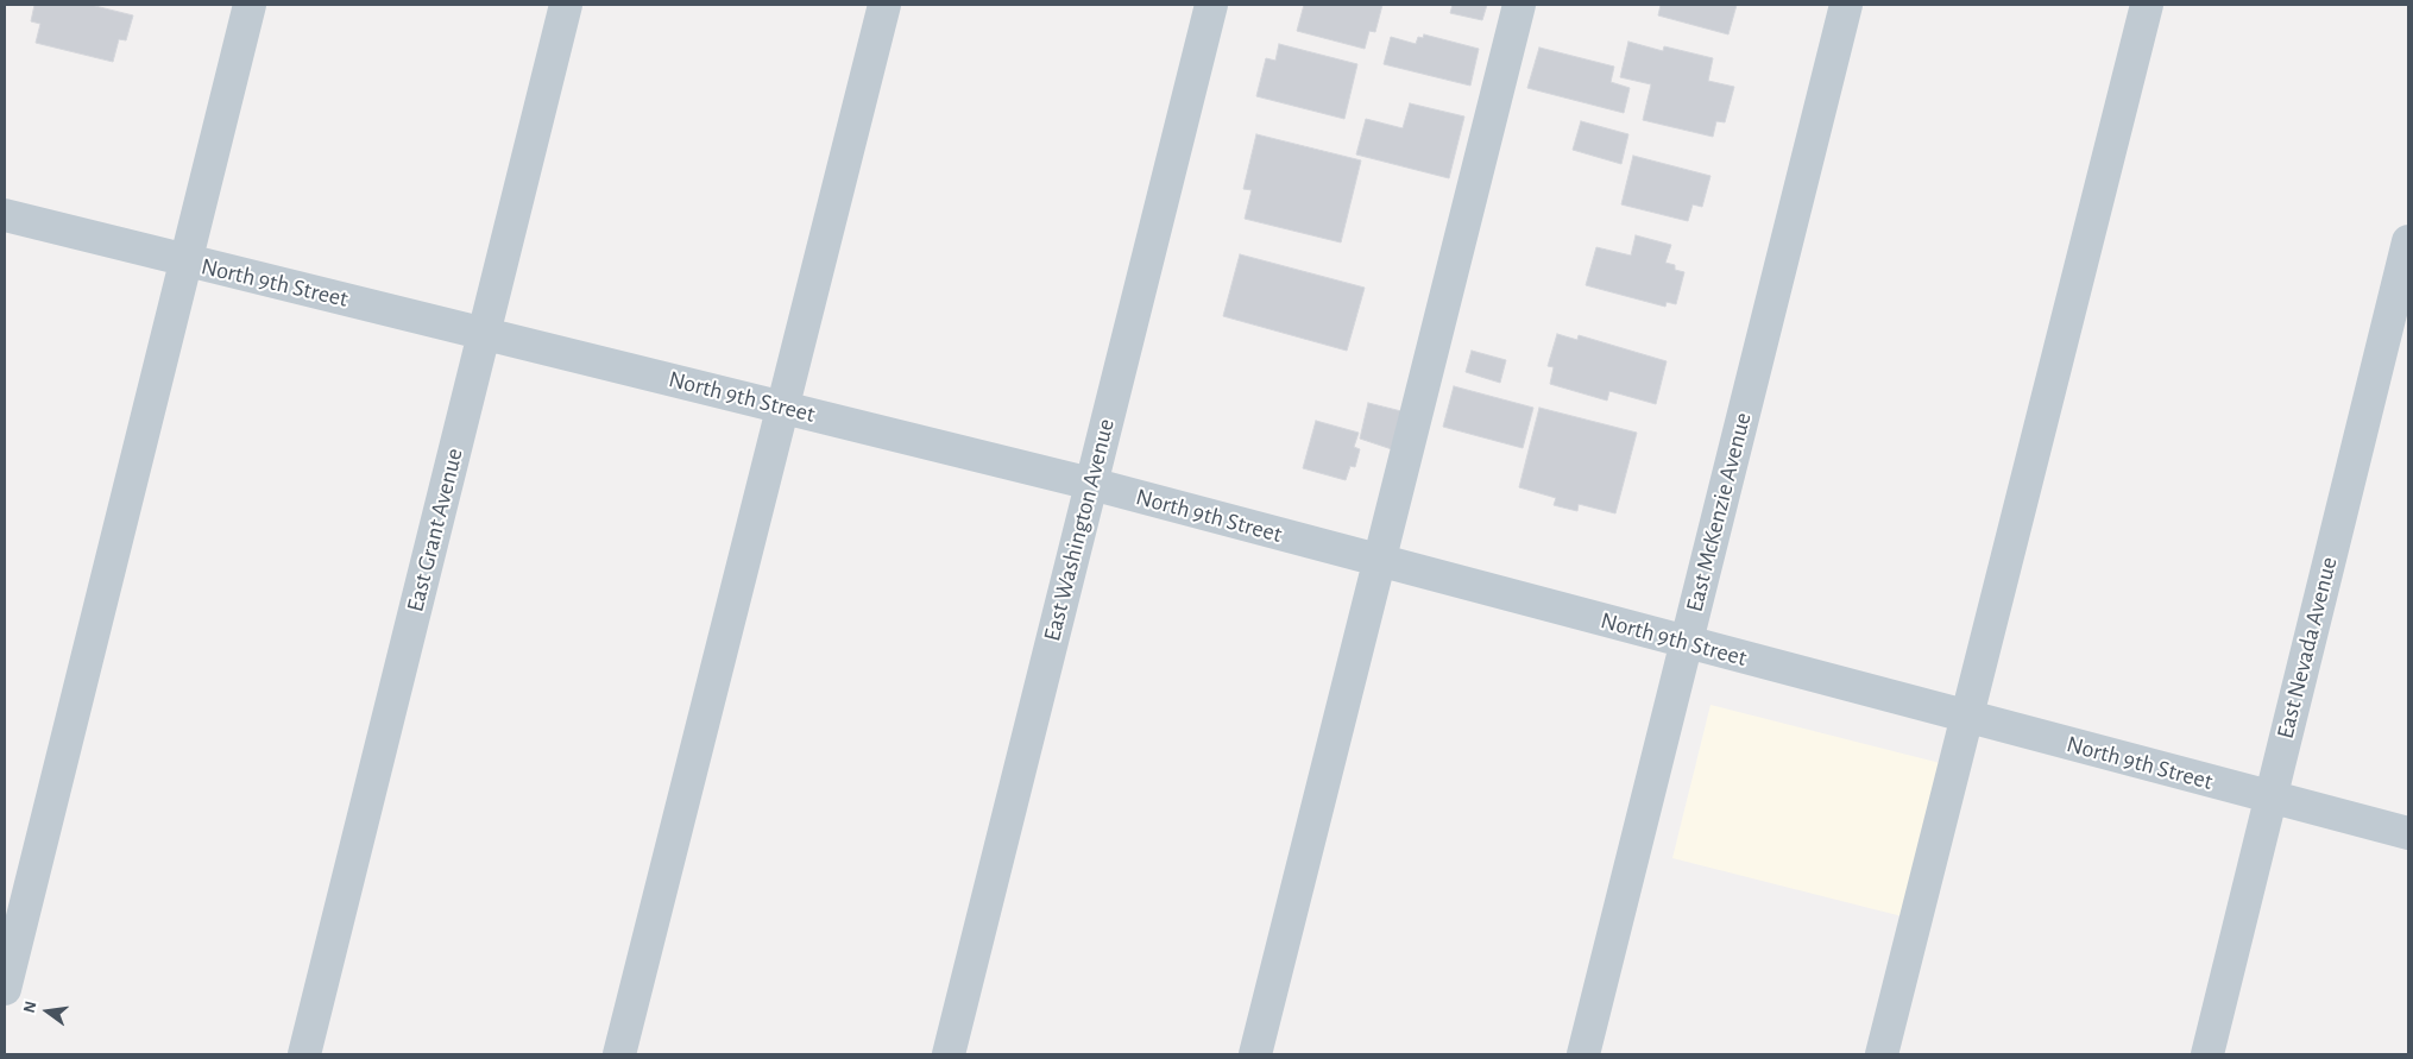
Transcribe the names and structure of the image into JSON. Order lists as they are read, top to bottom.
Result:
{
  "streets": {
    "street": [
      "North 9th Street",
      "East McKenzie Avenue",
      "East Grant Avenue",
      "East Washington Avenue",
      "East Nevada Avenue"
    ]
  },
  "crossings": [
    ["North 9th Street", "East McKenzie Avenue"],
    ["North 9th Street", "East Grant Avenue"],
    ["North 9th Street", "East Washington Avenue"],
    ["North 9th Street", "East Nevada Avenue"]
  ],
  "north": "left"
}
